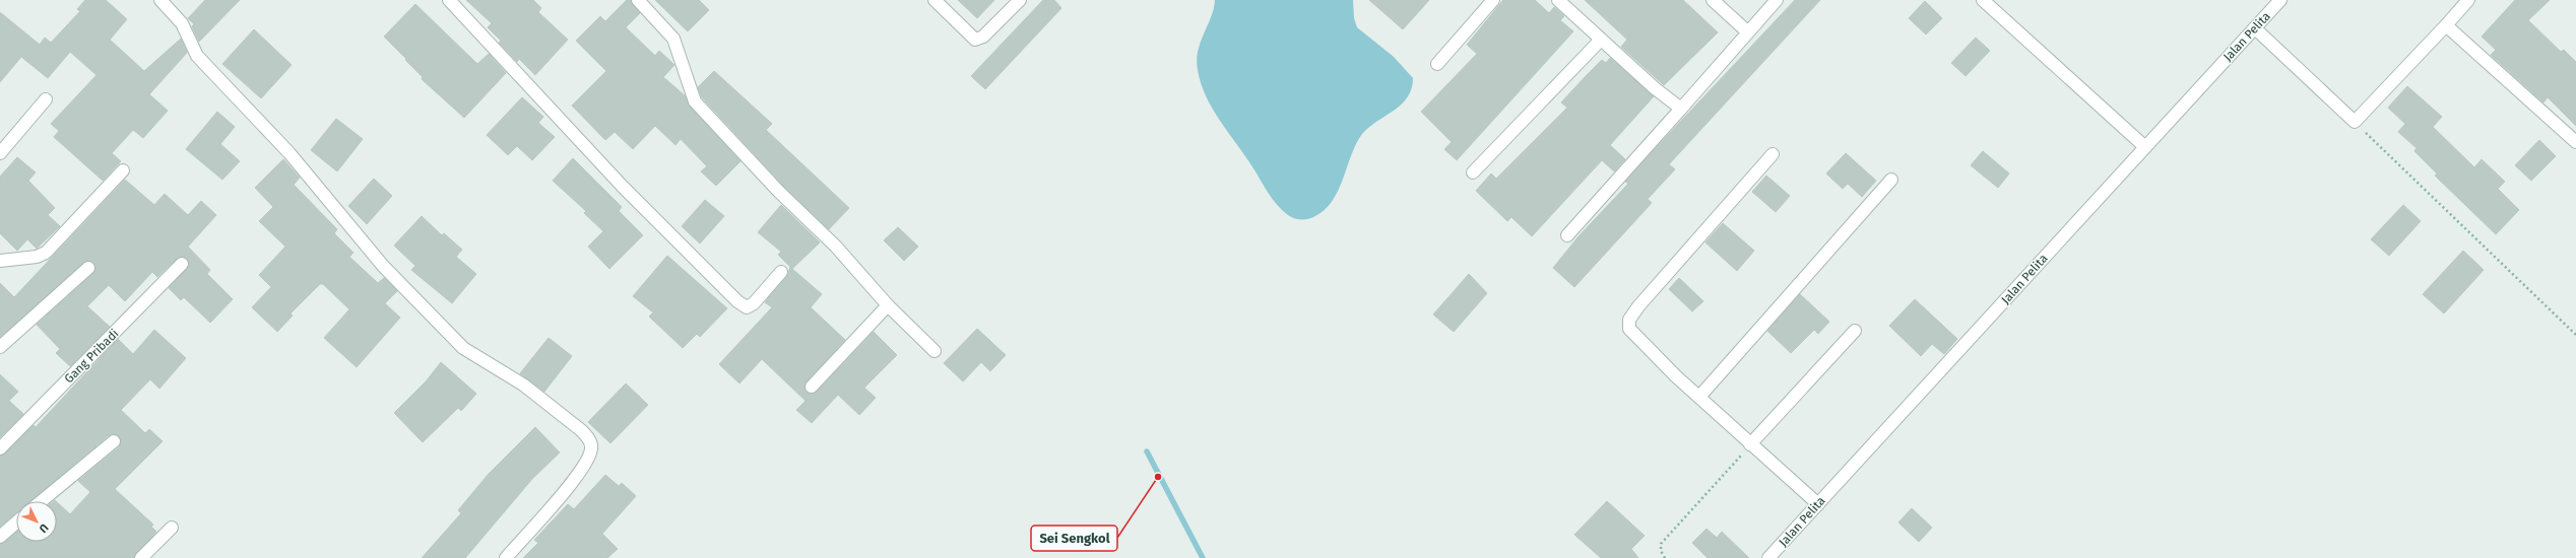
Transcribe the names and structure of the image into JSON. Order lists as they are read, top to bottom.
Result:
{
  "streets": {
    "street": ["Jalan Pelita", "Gang Pribadi"]
  },
  "places": ["Sei Sengkol"],
  "north": "bottom right"
}
